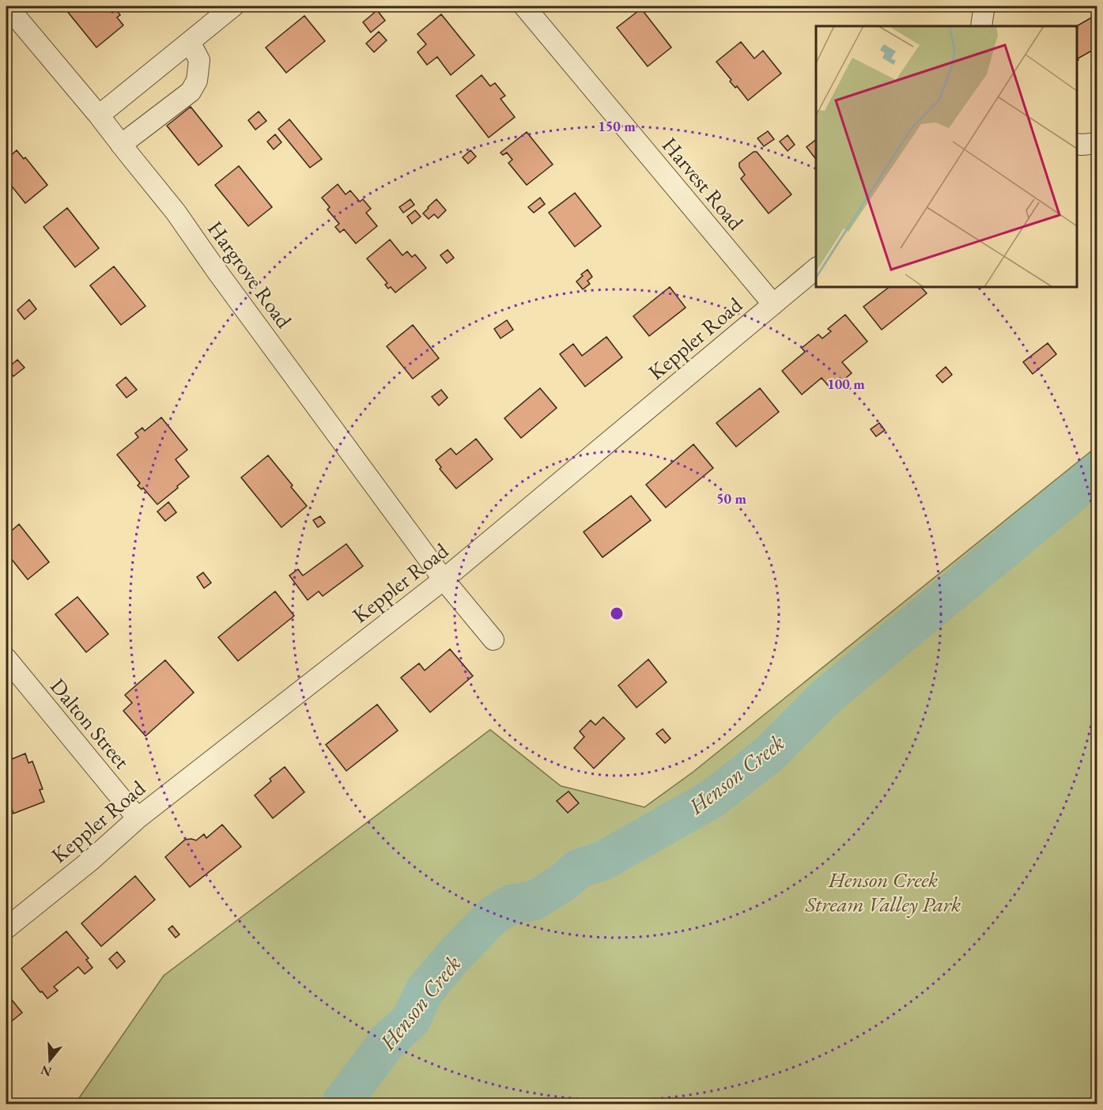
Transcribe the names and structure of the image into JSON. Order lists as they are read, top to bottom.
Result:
{
  "streets": {
    "street": [
      "Harvest Road",
      "Hargrove Road",
      "Keppler Road",
      "Dalton Street"
    ]
  },
  "crossings": [
    ["Harvest Road", "Keppler Road"],
    ["Hargrove Road", "Keppler Road"],
    ["Keppler Road", "Dalton Street"]
  ],
  "water": ["Henson Creek"],
  "parks": ["Henson Creek Stream Valley Park"],
  "north": "bottom",
  "rings": ["150 m", "100 m", "50 m"]
}
